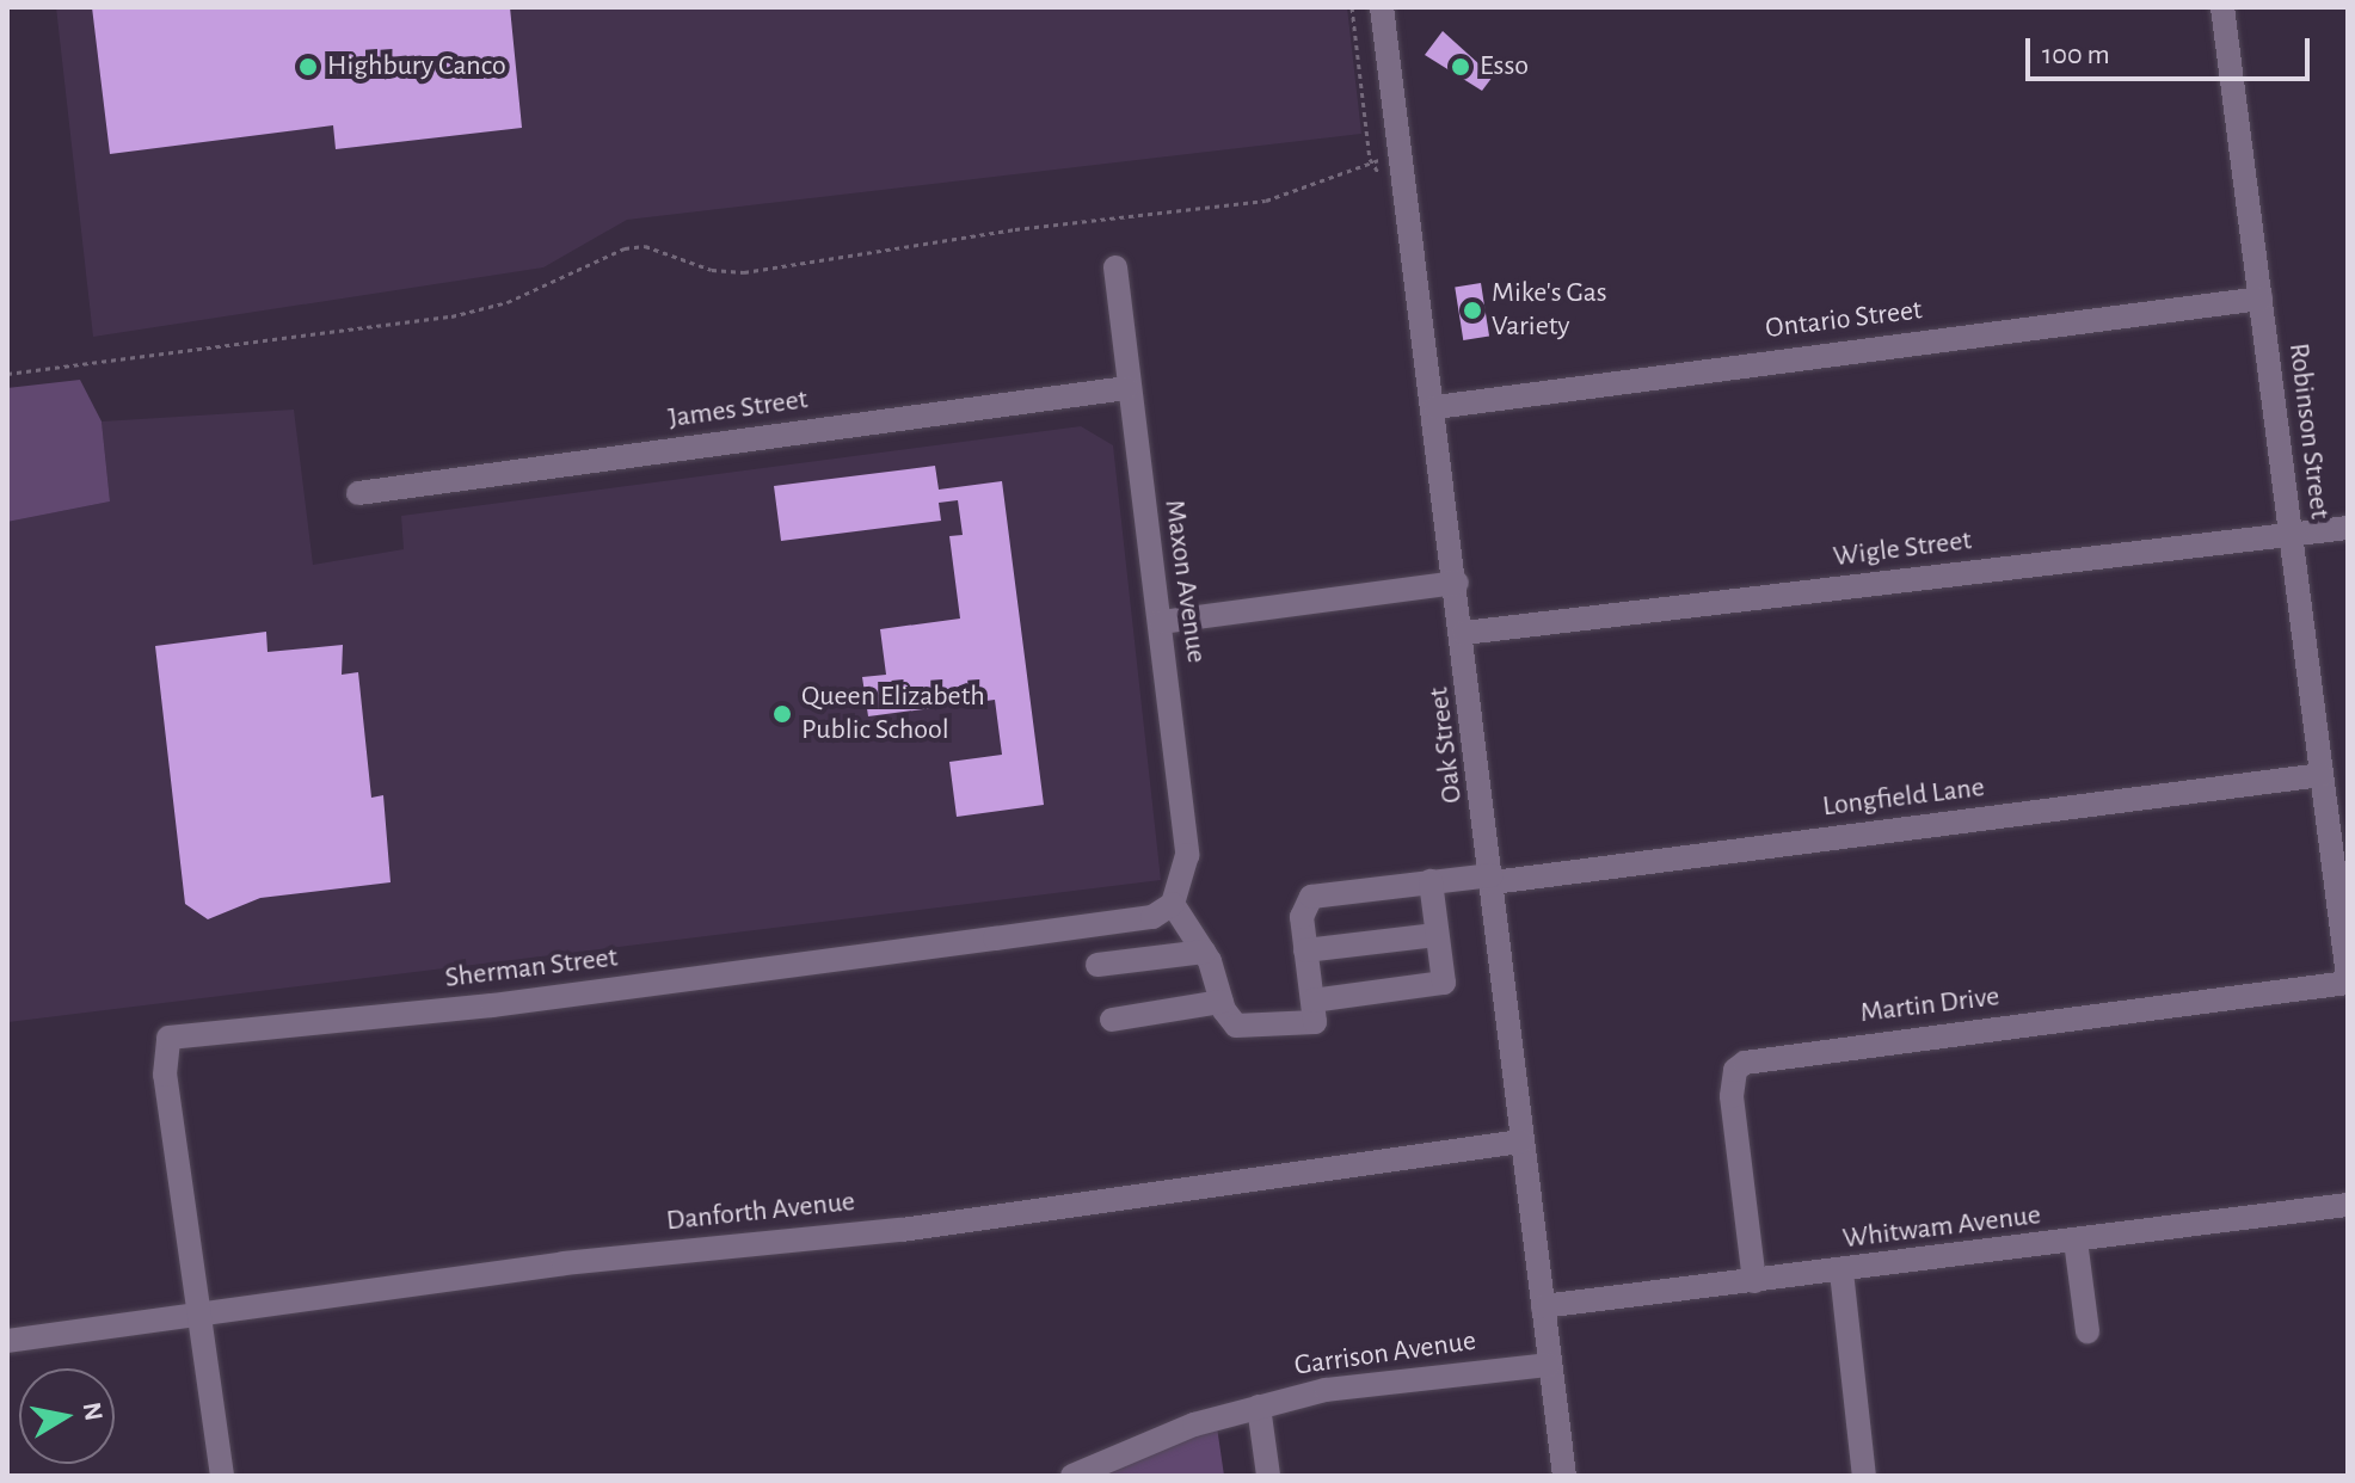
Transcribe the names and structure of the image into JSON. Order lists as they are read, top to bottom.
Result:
{
  "streets": {
    "street": [
      "Ontario Street",
      "James Street",
      "Robinson Street",
      "Wigle Street",
      "Maxon Avenue",
      "Oak Street",
      "Longfield Lane",
      "Sherman Street",
      "Martin Drive",
      "Danforth Avenue",
      "Whitwam Avenue",
      "Garrison Avenue"
    ]
  },
  "crossings": [
    ["Ontario Street", "Robinson Street"],
    ["Ontario Street", "Oak Street"],
    ["James Street", "Maxon Avenue"],
    ["Robinson Street", "Wigle Street"],
    ["Robinson Street", "Longfield Lane"],
    ["Robinson Street", "Martin Drive"],
    ["Wigle Street", "Oak Street"],
    ["Maxon Avenue", "Sherman Street"],
    ["Oak Street", "Longfield Lane"],
    ["Oak Street", "Danforth Avenue"],
    ["Oak Street", "Whitwam Avenue"],
    ["Oak Street", "Garrison Avenue"],
    ["Sherman Street", "Danforth Avenue"],
    ["Martin Drive", "Whitwam Avenue"]
  ],
  "places": [
    "Highbury Canco",
    "Esso",
    "Mike's Gas Variety",
    "Queen Elizabeth Public School"
  ],
  "scale_bar": "100 m",
  "north": "right"
}
